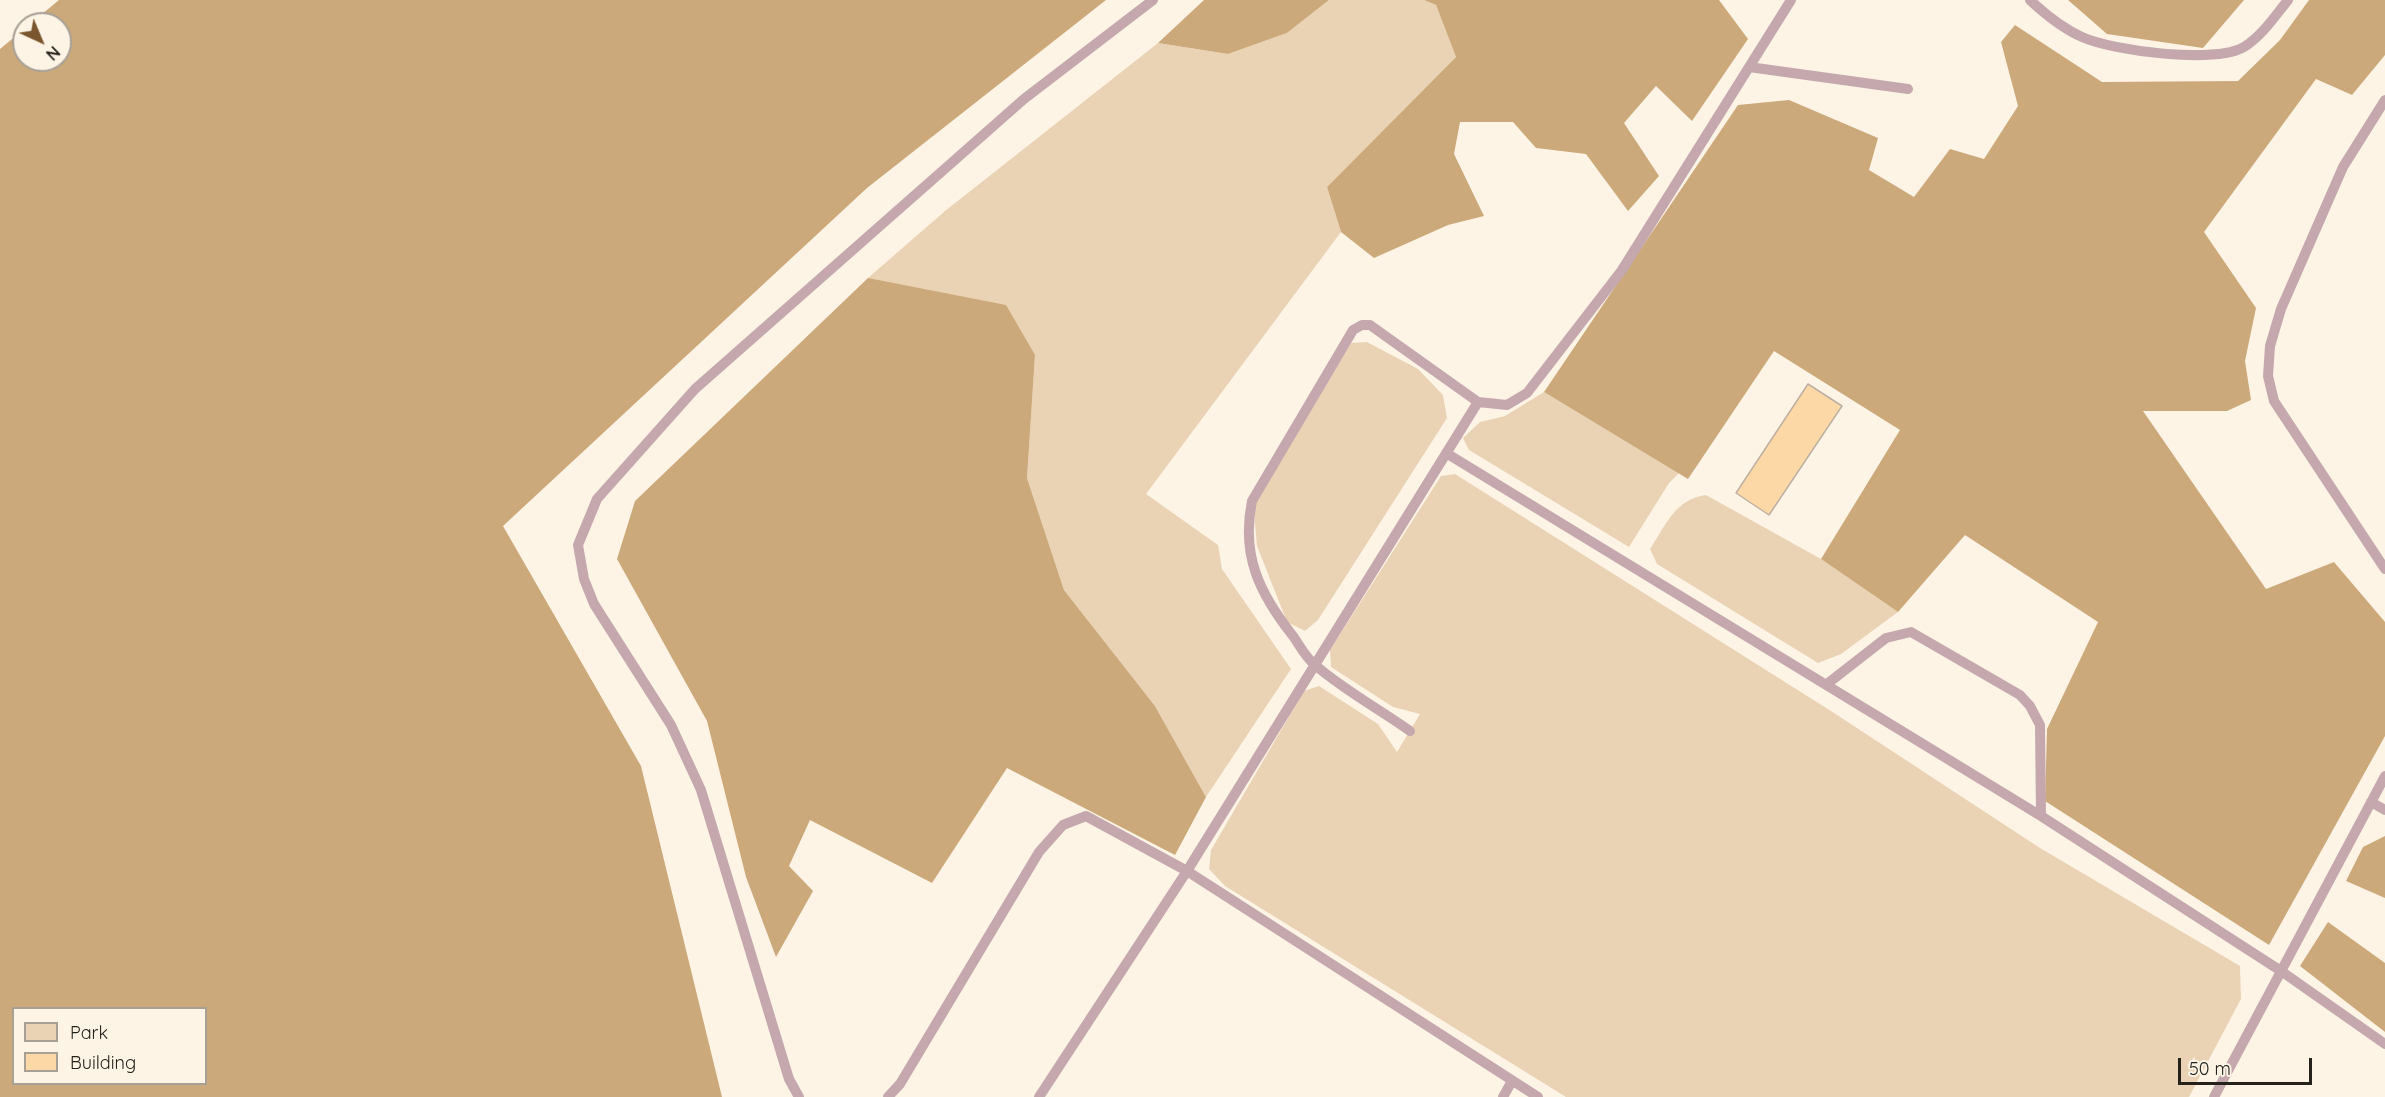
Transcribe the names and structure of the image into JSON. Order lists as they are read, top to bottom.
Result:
{
  "legend": ["Park", "Building"],
  "scale_bar": "50 m",
  "north": "bottom right"
}
